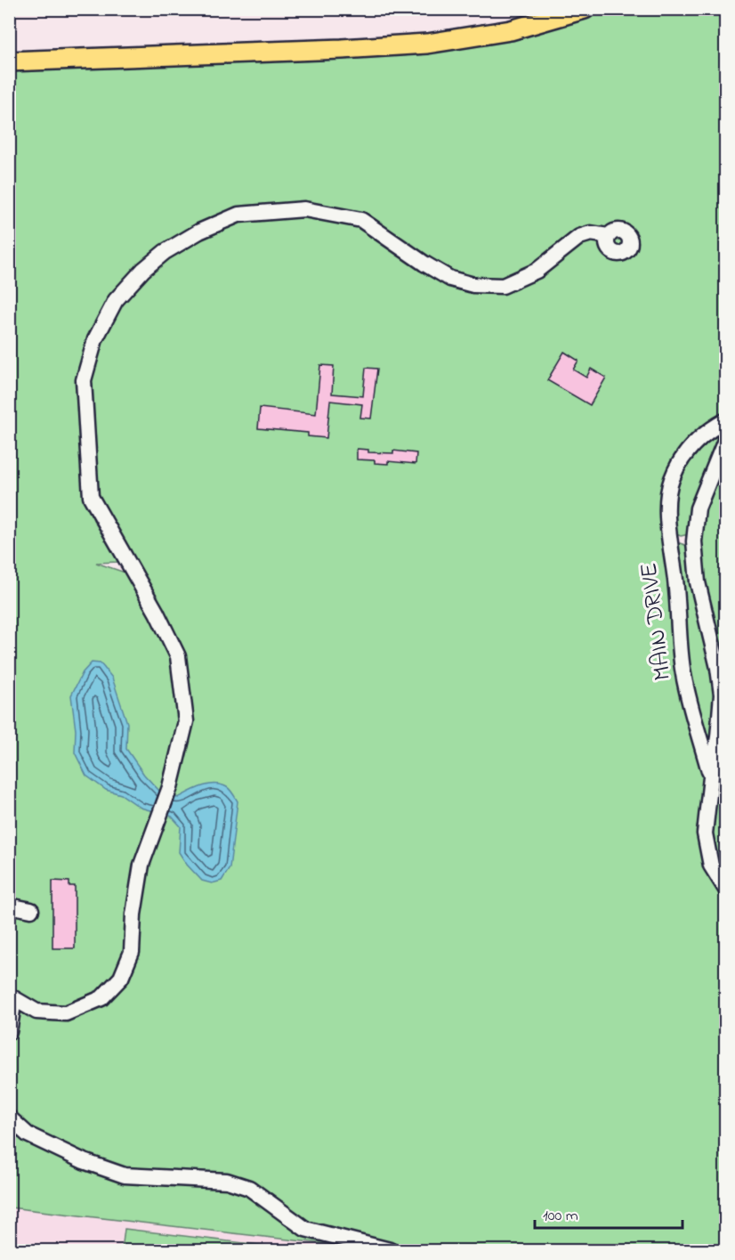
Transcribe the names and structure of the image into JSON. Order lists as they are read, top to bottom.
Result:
{
  "streets": {
    "street": ["MAIN DRIVE"]
  },
  "scale_bar": "100 m"
}
